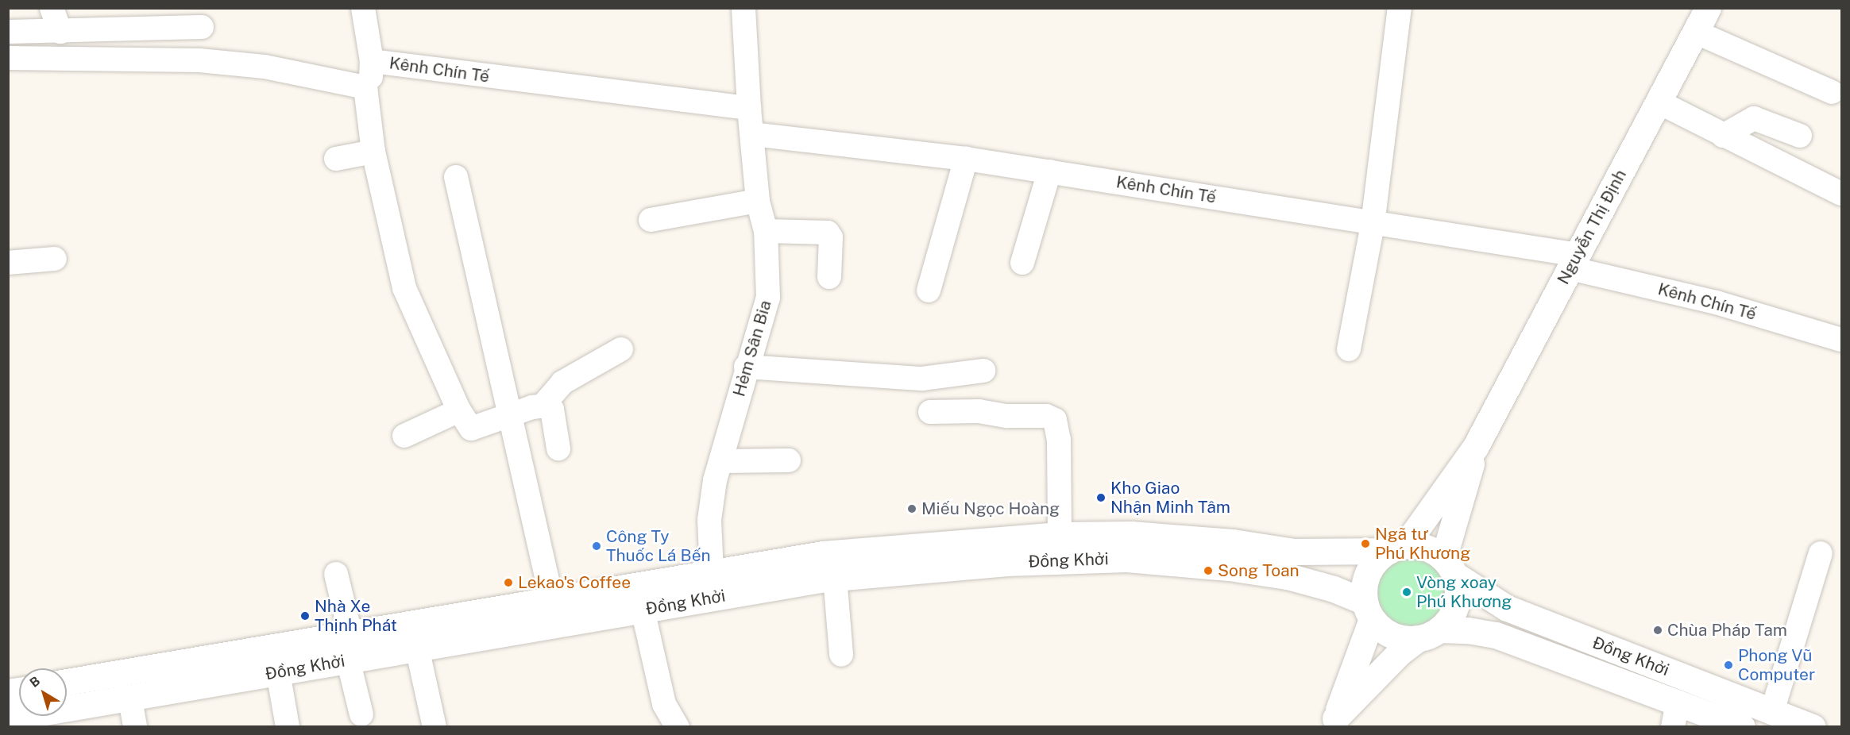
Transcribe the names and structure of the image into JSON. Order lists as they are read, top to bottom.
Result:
{
  "streets": {
    "main road": ["Nguyễn Thị Định", "Đồng Khởi"],
    "street": ["Kênh Chín Tế", "Hẻm Sân Bia"]
  },
  "crossings": [
    ["Kênh Chín Tế", "Nguyễn Thị Định"],
    ["Kênh Chín Tế", "Hẻm Sân Bia"],
    ["Nguyễn Thị Định", "Đồng Khởi"],
    ["Hẻm Sân Bia", "Đồng Khởi"]
  ],
  "places": [
    "Kho Giao Nhận Minh Tâm",
    "Miếu Ngọc Hoàng",
    "Ngã tư Phú Khương",
    "Công Ty Thuốc Lá Bến",
    "Song Toan",
    "Lekao's Coffee",
    "Vòng xoay Phú Khương",
    "Nhà Xe Thịnh Phát",
    "Chùa Pháp Tam",
    "Phong Vũ Computer"
  ],
  "north": "top left"
}
